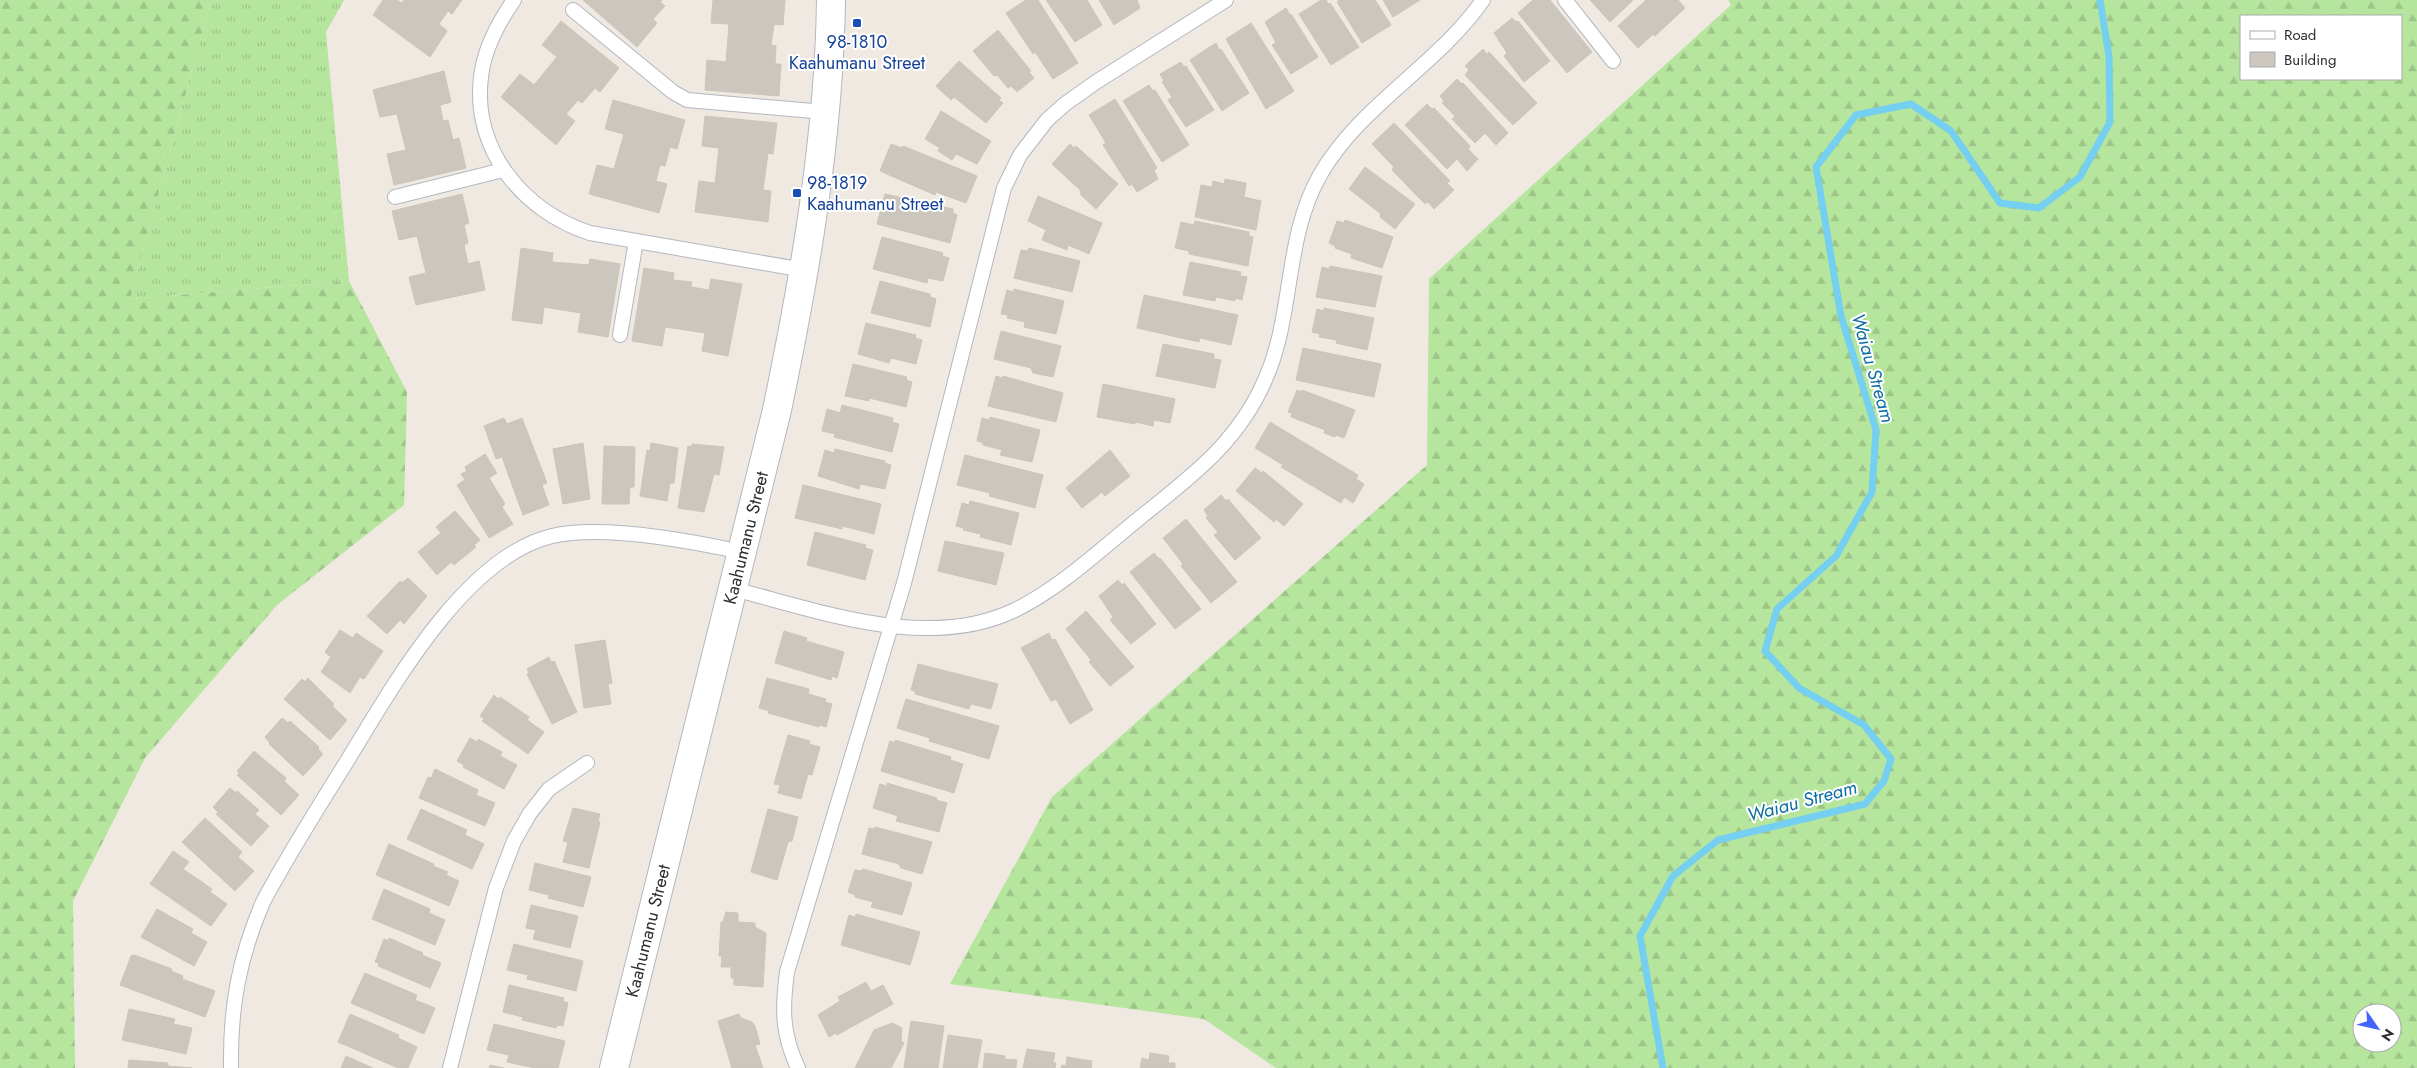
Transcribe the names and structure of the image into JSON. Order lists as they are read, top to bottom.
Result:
{
  "streets": {
    "street": ["Kaahumanu Street"]
  },
  "water": ["Waiau Stream"],
  "places": {
    "transit": ["98-1810 Kaahumanu Street", "98-1819 Kaahumanu Street"]
  },
  "legend": ["Road", "Building"],
  "north": "bottom right"
}
